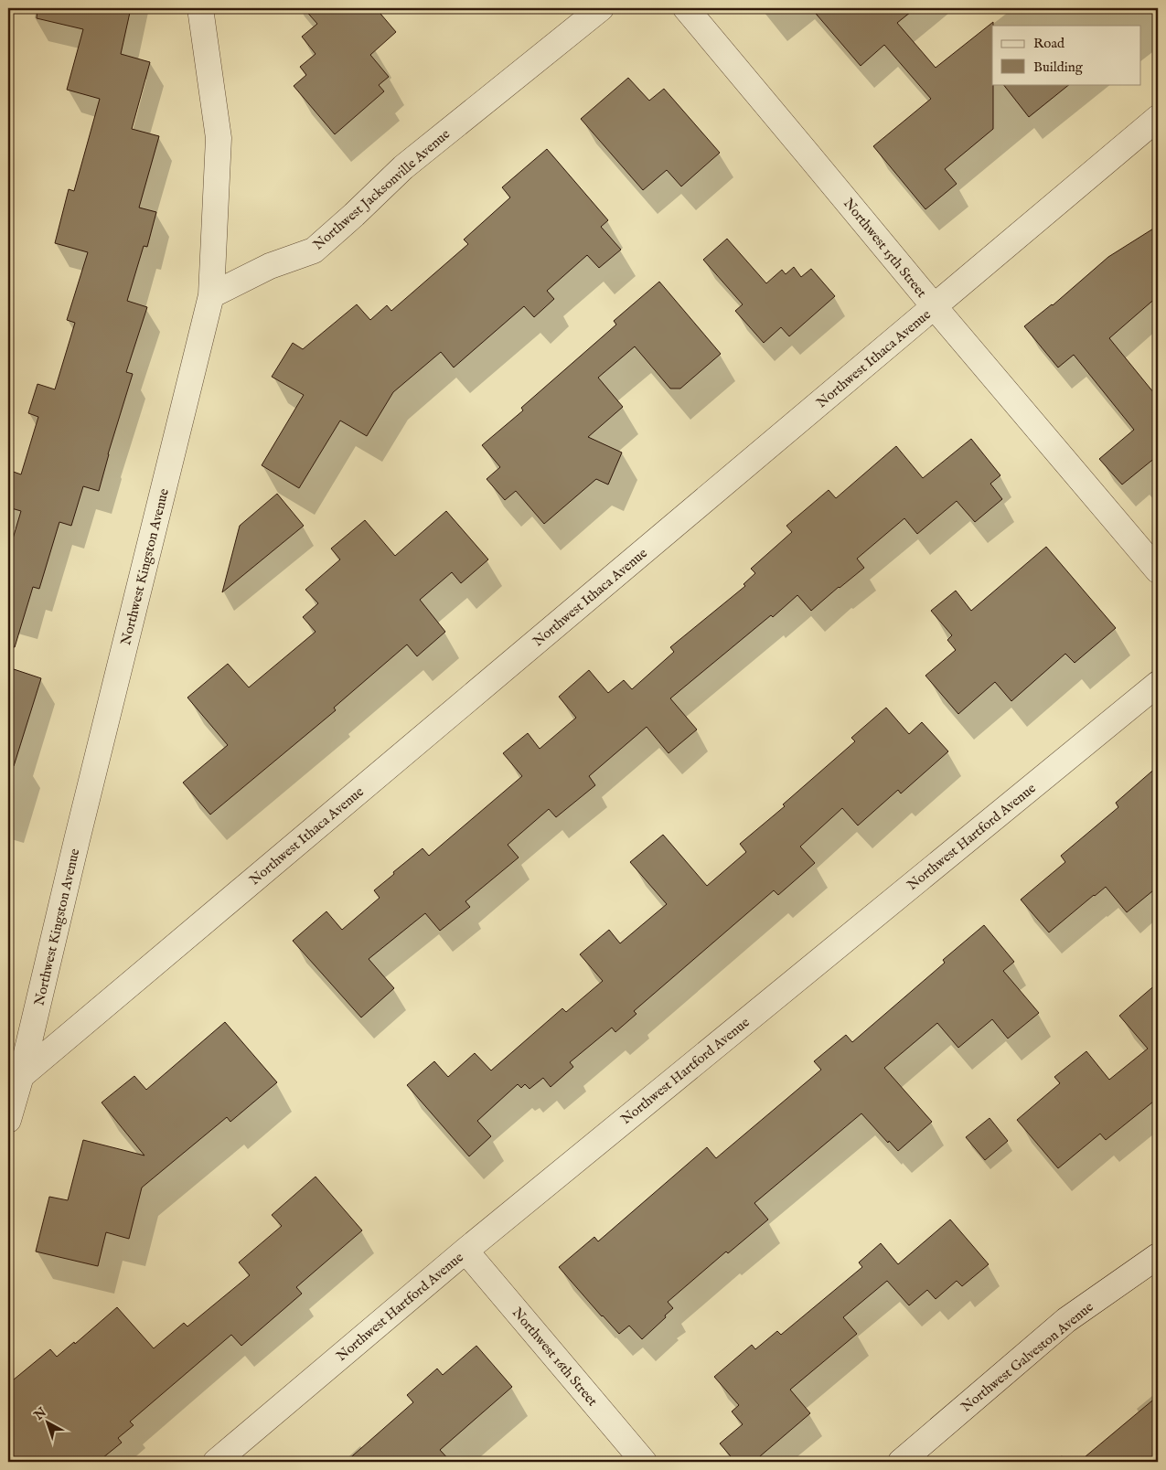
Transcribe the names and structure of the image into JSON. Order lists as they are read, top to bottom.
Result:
{
  "streets": {
    "street": [
      "Northwest Jacksonville Avenue",
      "Northwest 15th Street",
      "Northwest Ithaca Avenue",
      "Northwest Kingston Avenue",
      "Northwest Hartford Avenue",
      "Northwest 16th Street",
      "Northwest Galveston Avenue"
    ]
  },
  "crossings": [
    ["Northwest Jacksonville Avenue", "Northwest Kingston Avenue"],
    ["Northwest 15th Street", "Northwest Ithaca Avenue"],
    ["Northwest Ithaca Avenue", "Northwest Kingston Avenue"],
    ["Northwest Hartford Avenue", "Northwest 16th Street"]
  ],
  "legend": ["Road", "Building"],
  "north": "top left"
}
